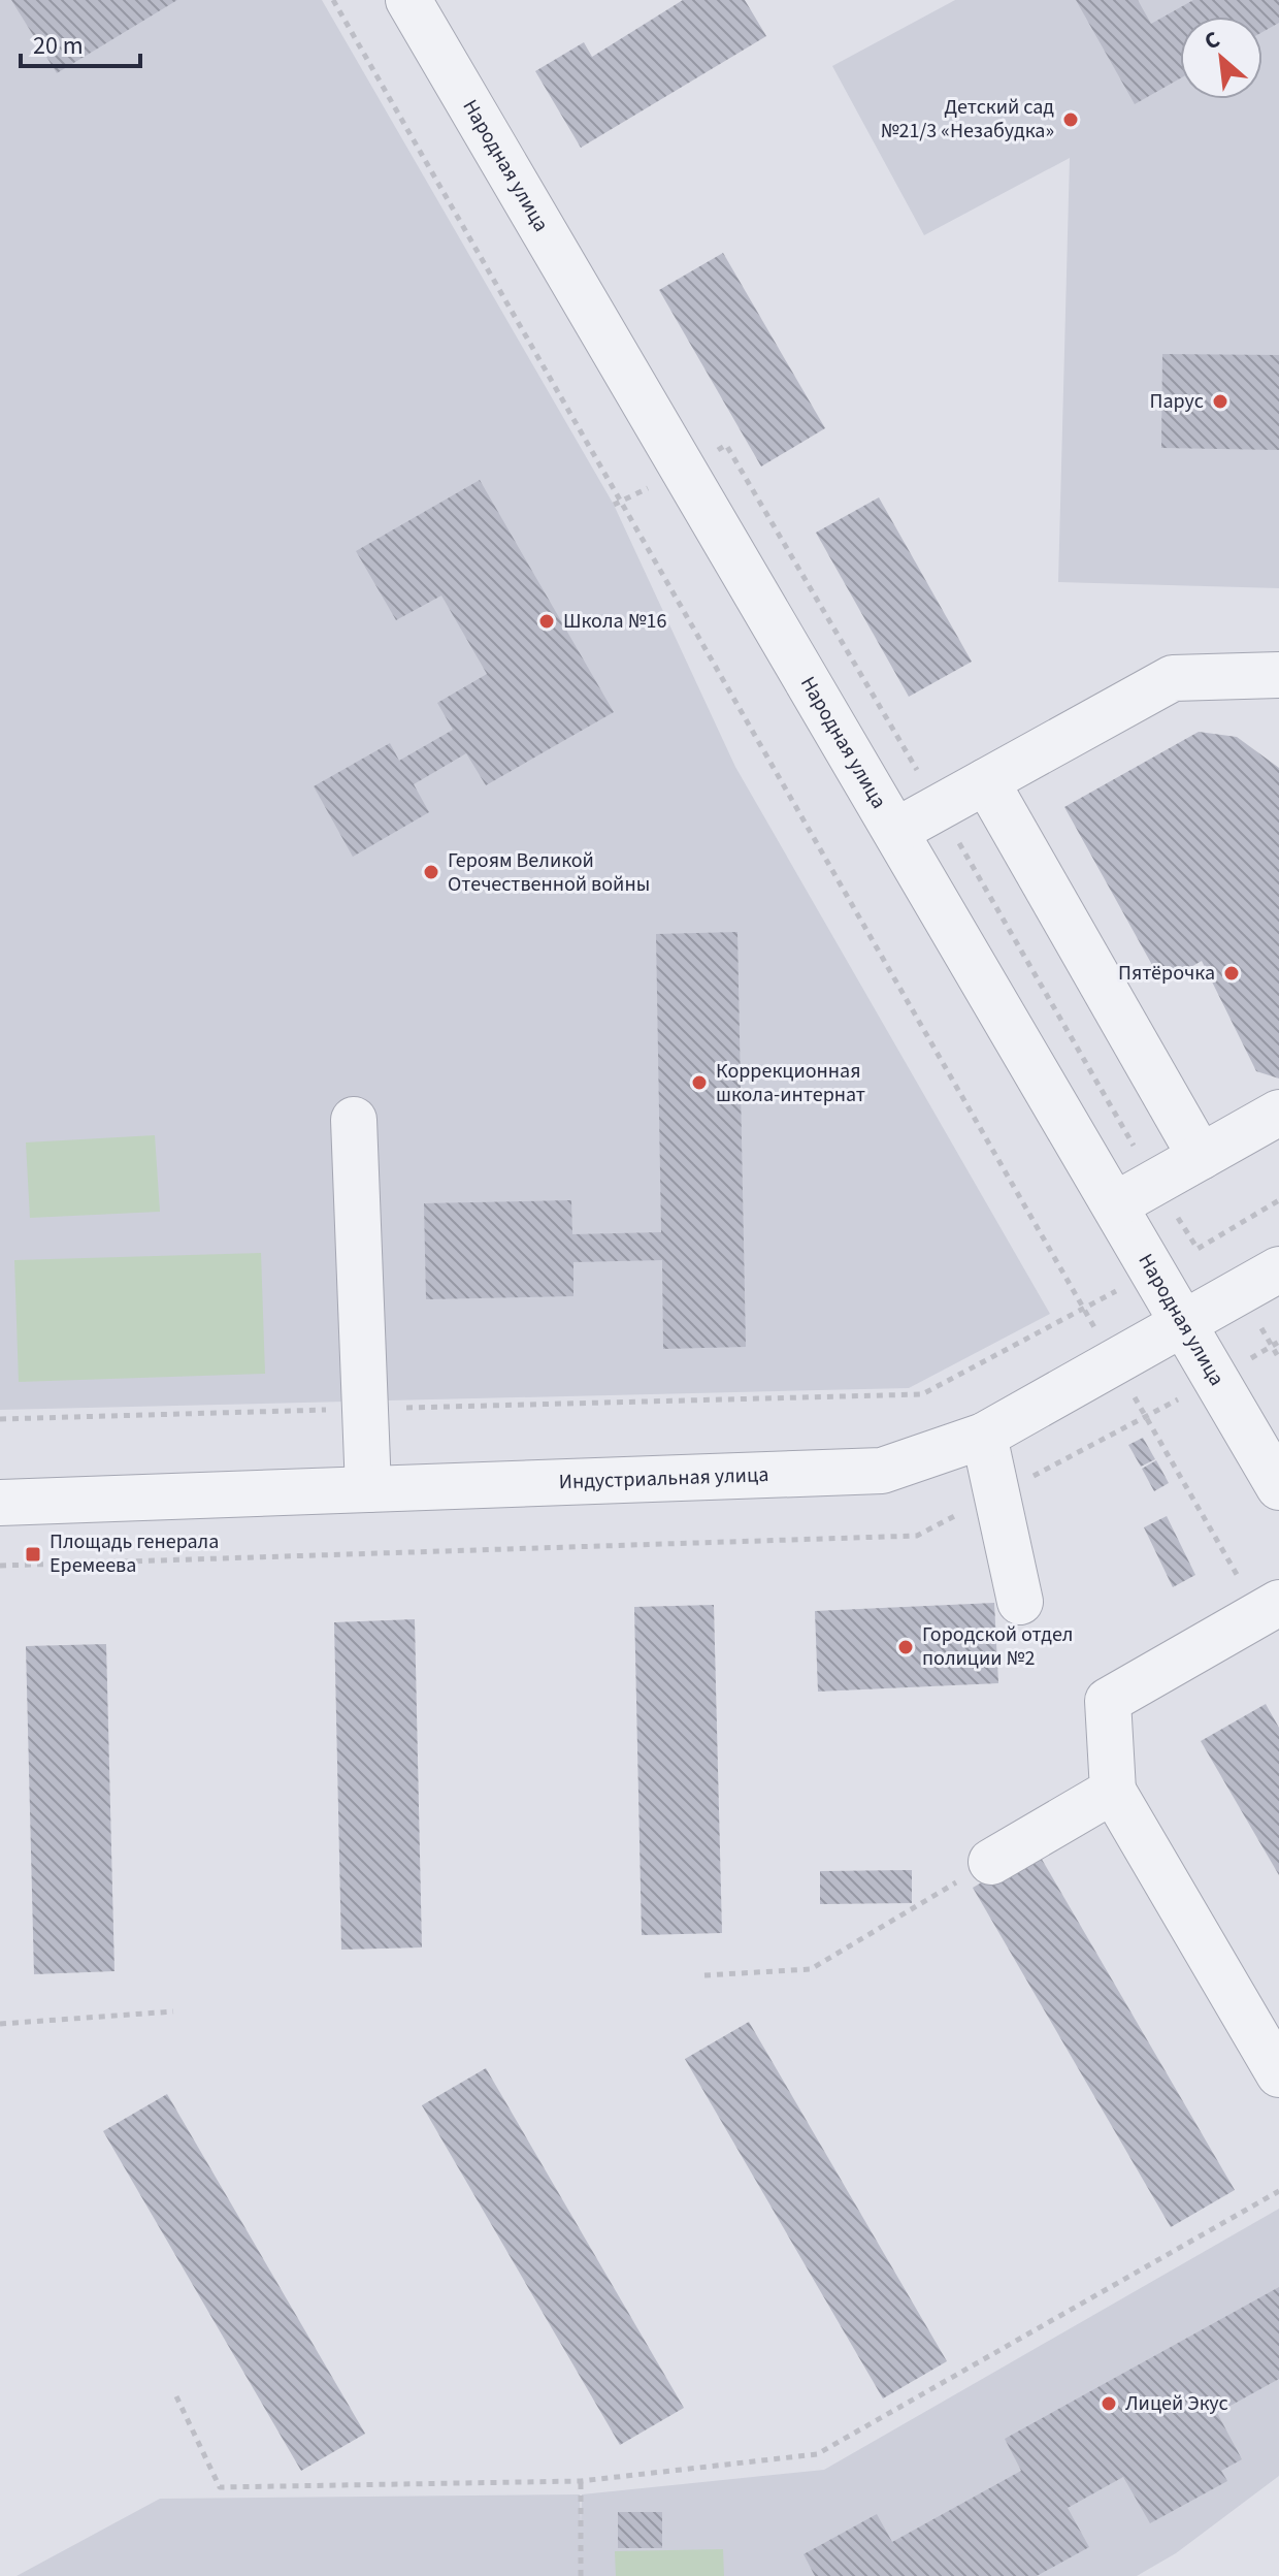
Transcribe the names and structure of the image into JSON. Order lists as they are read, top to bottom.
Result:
{
  "streets": {
    "street": ["Народная улица", "Индустриальная улица"]
  },
  "crossings": [
    ["Народная улица", "Индустриальная улица"]
  ],
  "places": {
    "other": [
      "Детский сад №21/3 «Незабудка»",
      "Парус",
      "Школа №16",
      "Героям Великой Отечественной войны",
      "Пятёрочка",
      "Коррекционная школа-интернат",
      "Городской отдел полиции №2",
      "Лицей Экус"
    ],
    "transit": ["Площадь генерала Еремеева"]
  },
  "scale_bar": "20 m",
  "north": "top left"
}
